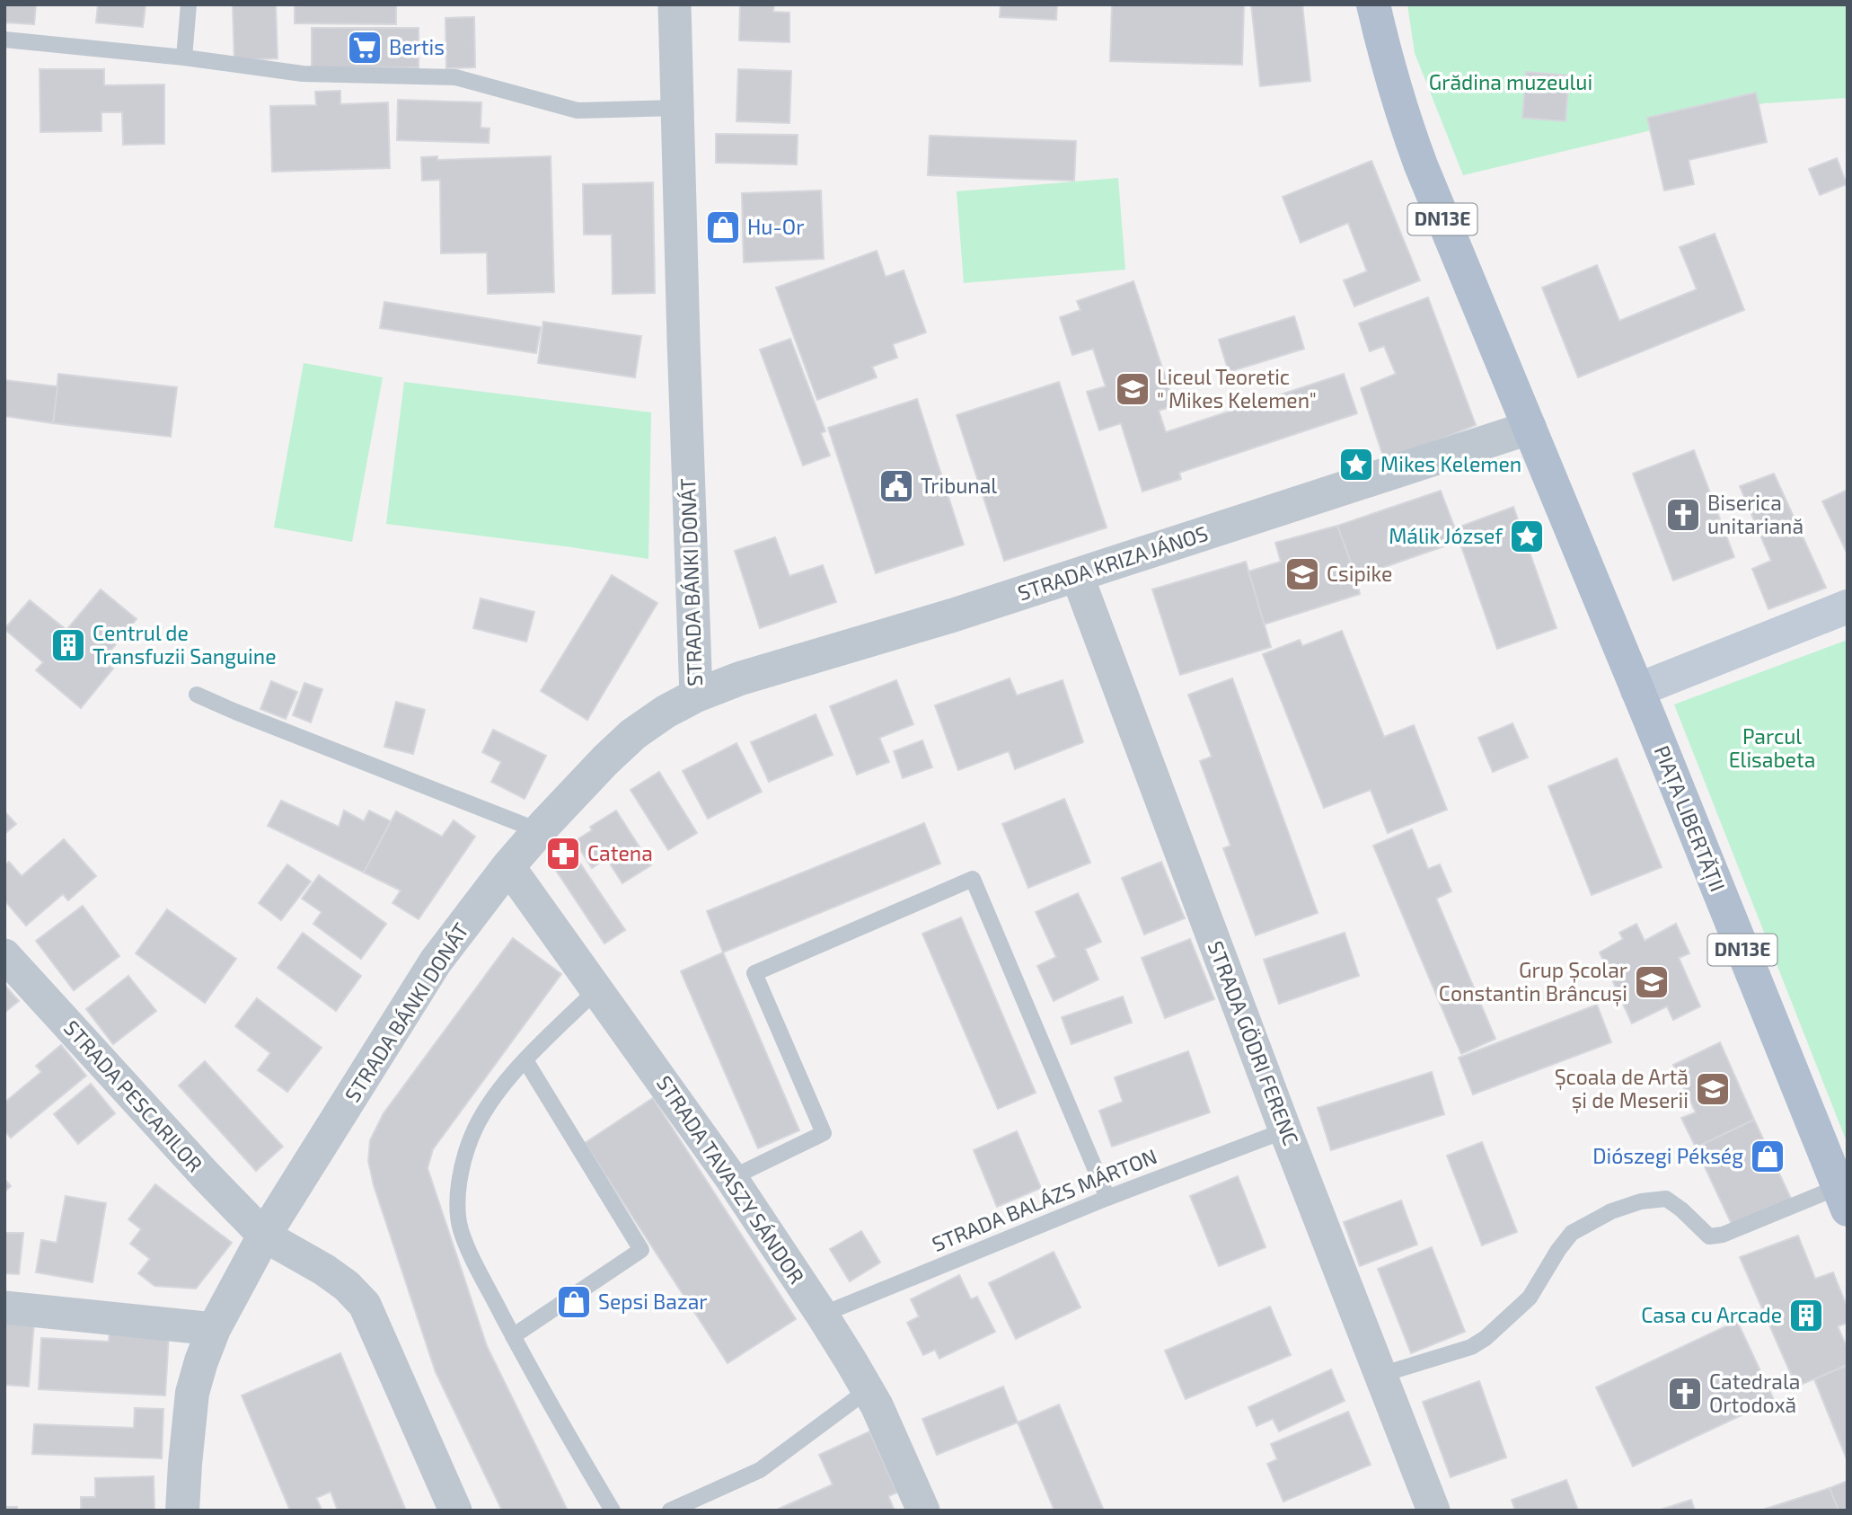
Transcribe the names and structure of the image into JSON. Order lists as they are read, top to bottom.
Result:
{
  "streets": {
    "main road": ["DN13E", "PIAȚA LIBERTĂȚII"],
    "street": [
      "STRADA KRIZA JÁNOS",
      "STRADA BÁNKI DONÁT",
      "STRADA GÖDRI FERENC",
      "STRADA PESCARILOR",
      "STRADA TAVASZY SÁNDOR"
    ],
    "lane": ["STRADA BALÁZS MÁRTON"]
  },
  "crossings": [
    ["DN13E", "STRADA KRIZA JÁNOS"],
    ["DN13E", "PIAȚA LIBERTĂȚII"],
    ["STRADA KRIZA JÁNOS", "STRADA BÁNKI DONÁT"],
    ["STRADA KRIZA JÁNOS", "PIAȚA LIBERTĂȚII"],
    ["STRADA KRIZA JÁNOS", "STRADA GÖDRI FERENC"],
    ["STRADA BÁNKI DONÁT", "STRADA PESCARILOR"],
    ["STRADA BÁNKI DONÁT", "STRADA TAVASZY SÁNDOR"],
    ["STRADA GÖDRI FERENC", "STRADA BALÁZS MÁRTON"],
    ["STRADA TAVASZY SÁNDOR", "STRADA BALÁZS MÁRTON"]
  ],
  "parks": ["Grădina muzeului", "Parcul Elisabeta"],
  "places": {
    "supermarket": ["Bertis"],
    "shop": ["Hu-Or", "Diószegi Pékség", "Sepsi Bazar"],
    "school or university": [
      "Liceul Teoretic \" Mikes Kelemen\"",
      "Csipike",
      "Grup Școlar Constantin Brâncuși",
      "Școala de Artă și de Meserii"
    ],
    "place": ["Mikes Kelemen", "Málik József"],
    "public building": ["Tribunal"],
    "church": ["Biserica unitariană", "Catedrala Ortodoxă"],
    "building": ["Centrul de Transfuzii Sanguine", "Casa cu Arcade"],
    "pharmacy": ["Catena"]
  }
}
